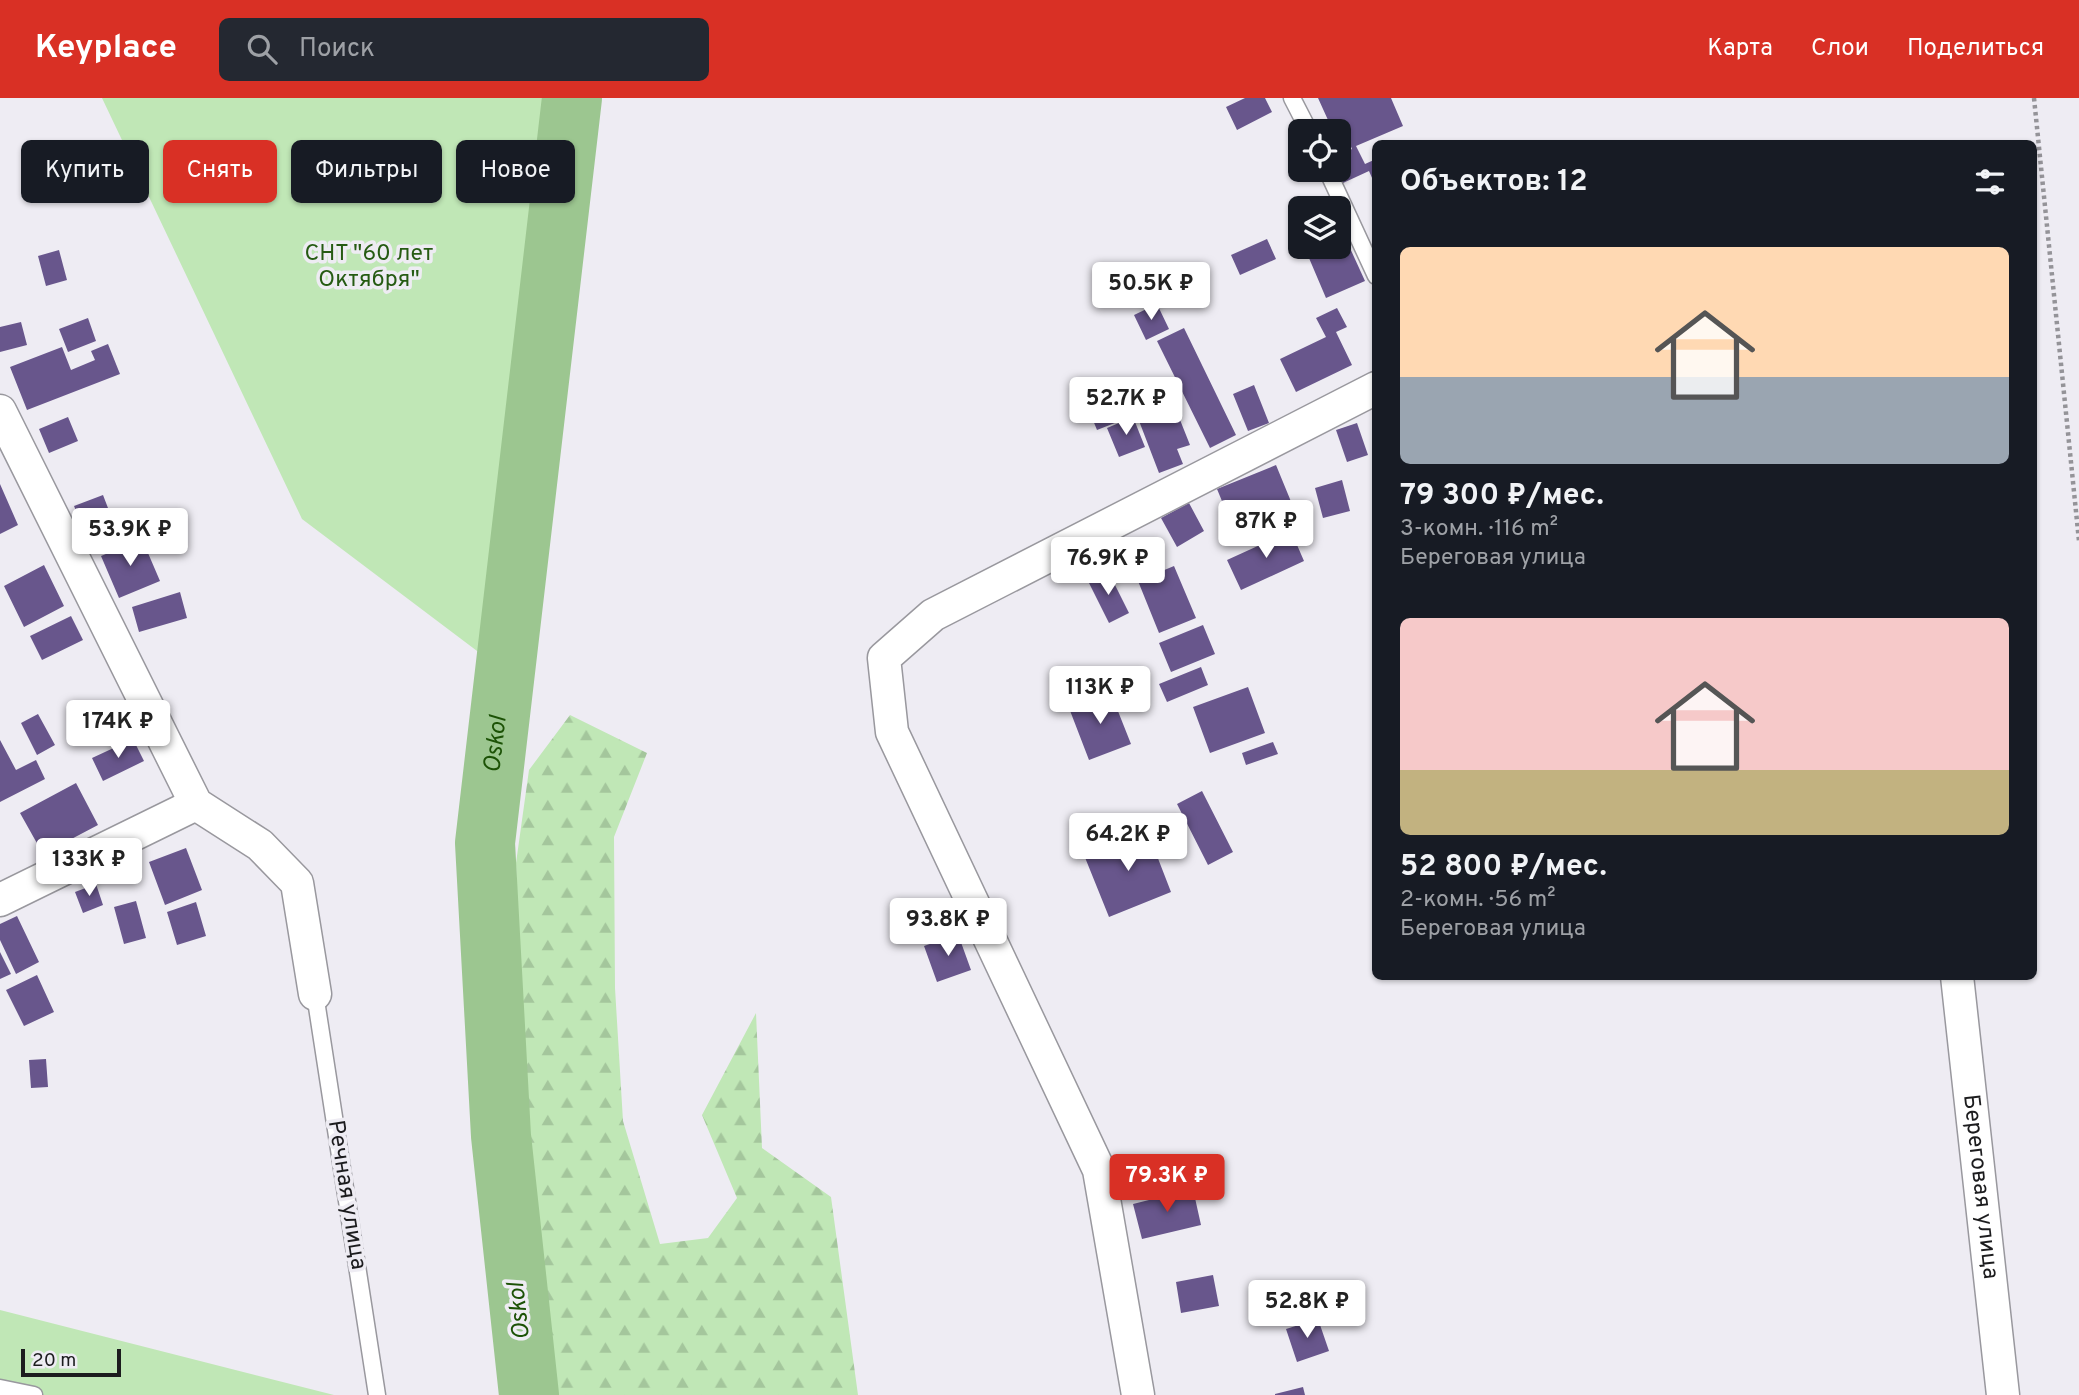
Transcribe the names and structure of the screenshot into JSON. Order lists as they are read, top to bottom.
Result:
{
  "streets": {
    "street": ["Береговая улица"],
    "lane": ["Речная улица"]
  },
  "water": ["Oskol"],
  "parks": ["СНТ \"60 лет Октября\""],
  "scale_bar": "20 m",
  "page": {
    "header": "Keyplace",
    "search": "Поиск",
    "nav": ["Карта", "Слои", "Поделиться"],
    "chip": [
      "Купить",
      "Снять",
      "Фильтры",
      "Новое"
    ],
    "heading": "Объектов: 12",
    "list": [
      {
        "name": "79 300 ₽/мес.",
        "note": "3-комн. · 116 m² · Береговая улица"
      },
      {
        "name": "52 800 ₽/мес.",
        "note": "2-комн. · 56 m² · Береговая улица"
      }
    ],
    "price": [
      "50.5K ₽",
      "52.7K ₽",
      "87K ₽",
      "53.9K ₽",
      "76.9K ₽",
      "113K ₽",
      "174K ₽",
      "64.2K ₽",
      "133K ₽",
      "93.8K ₽",
      "79.3K ₽",
      "52.8K ₽"
    ],
    "scale": "20 m"
  }
}
